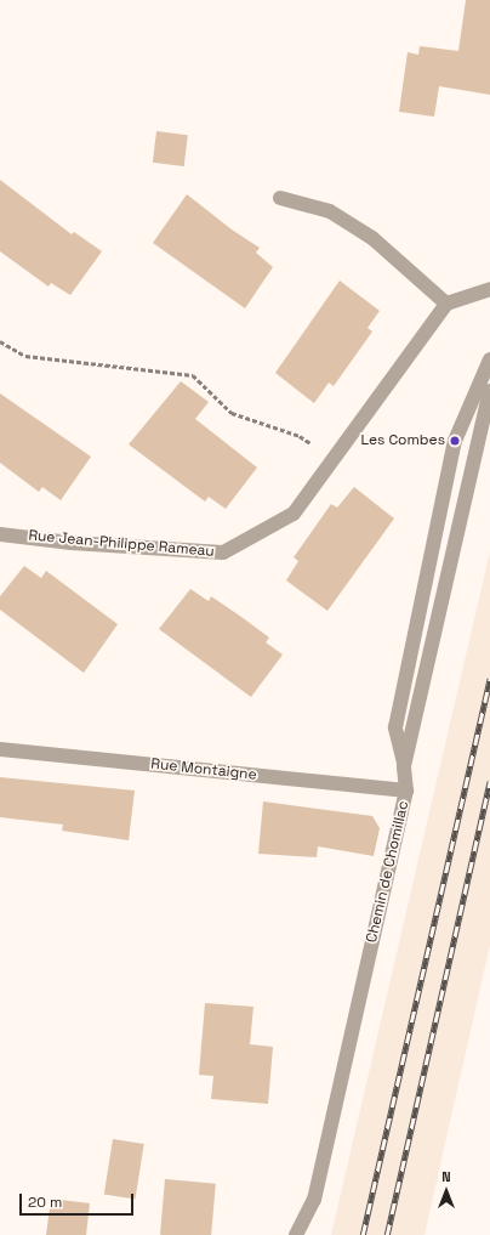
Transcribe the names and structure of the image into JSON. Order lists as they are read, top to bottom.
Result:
{
  "streets": {
    "street": ["Rue Jean-Philippe Rameau", "Rue Montaigne", "Chemin de Chomillac"]
  },
  "crossings": [
    ["Rue Montaigne", "Chemin de Chomillac"]
  ],
  "places": ["Les Combes"],
  "scale_bar": "20 m",
  "north": "top"
}
